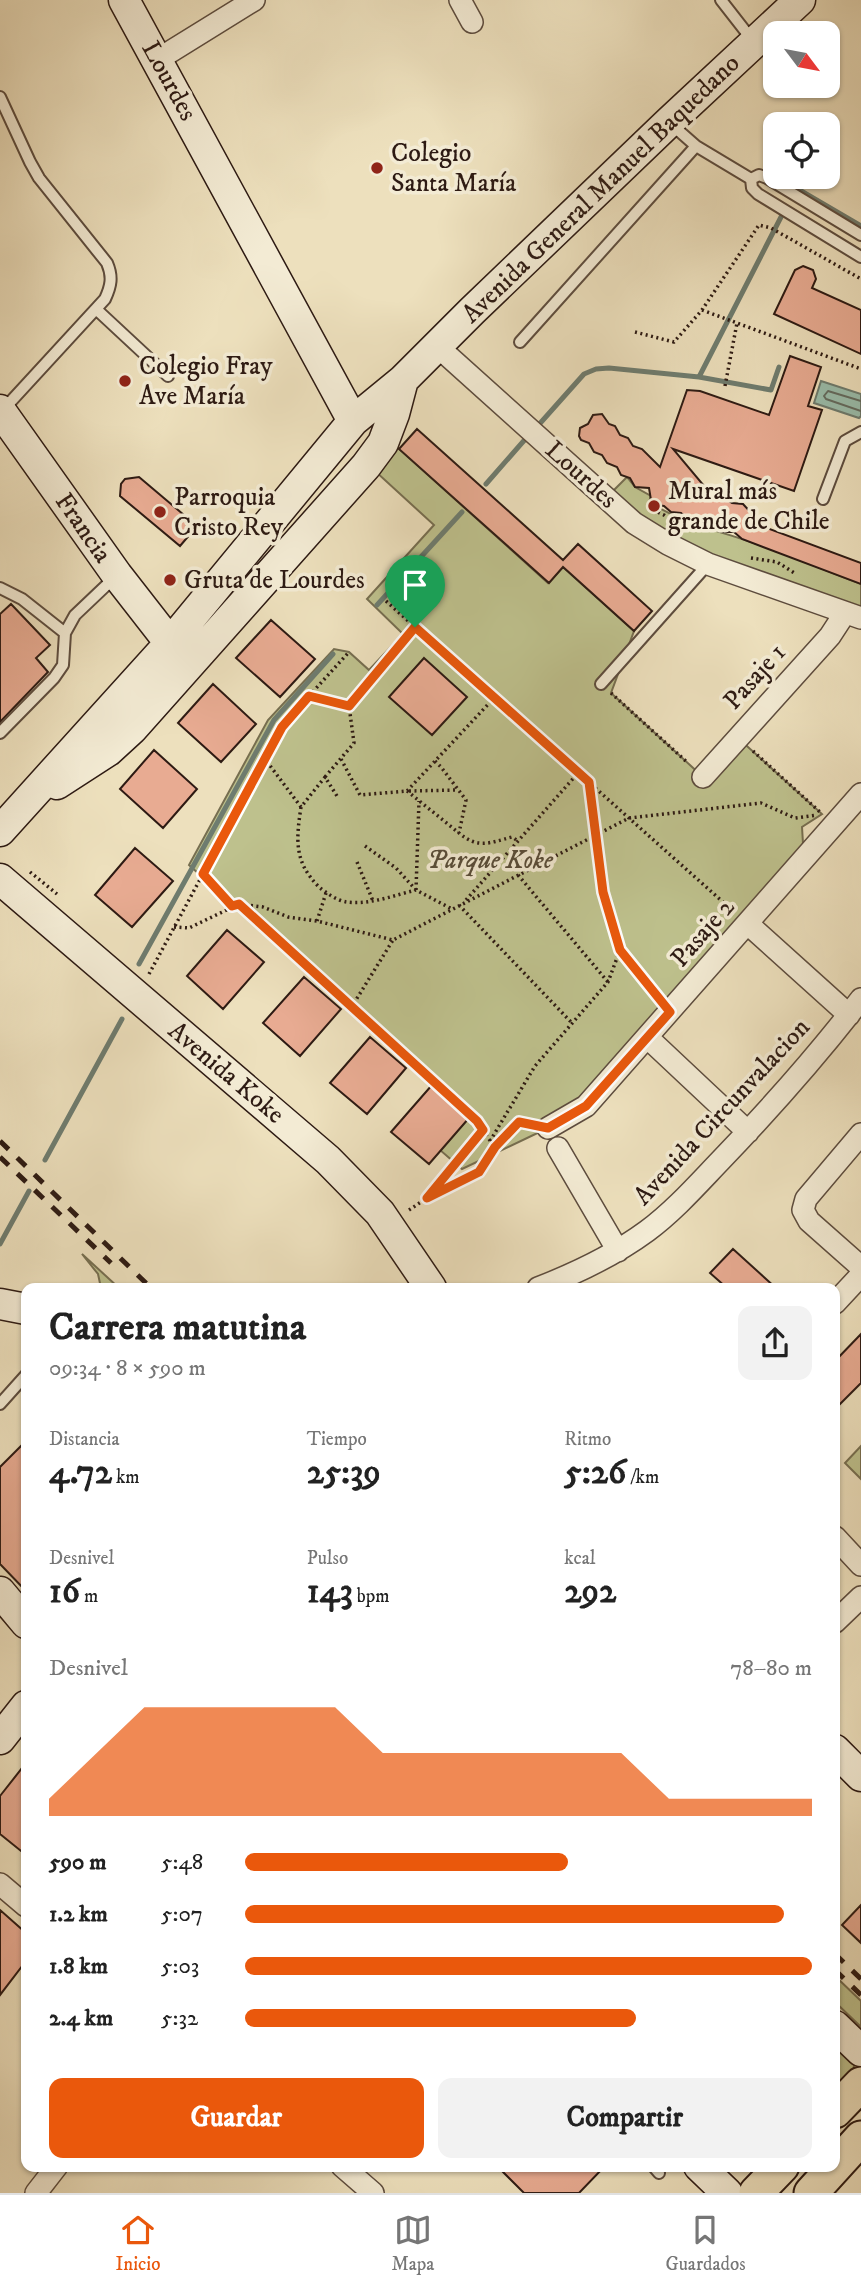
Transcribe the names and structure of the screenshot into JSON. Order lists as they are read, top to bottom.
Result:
{
  "streets": {
    "main road": [
      "Lourdes",
      "Avenida General Manuel Baquedano",
      "Francia",
      "Avenida Koke"
    ],
    "street": ["Pasaje 1", "Pasaje 2", "Avenida Circunvalacion"]
  },
  "crossings": [
    ["Lourdes", "Avenida General Manuel Baquedano"],
    ["Lourdes", "Pasaje 1"],
    ["Avenida General Manuel Baquedano", "Francia"]
  ],
  "parks": ["Parque Koke"],
  "places": [
    "Colegio Santa María",
    "Colegio Fray Ave María",
    "Mural más grande de Chile",
    "Parroquia Cristo Rey",
    "Gruta de Lourdes"
  ],
  "north": "bottom right",
  "page": {
    "heading": ["Carrera matutina", "09:34 · 8 × 590 m"],
    "stats": [
      ["Distancia", "4.72 km"],
      ["Tiempo", "25:39"],
      ["Ritmo", "5:26 /km"],
      ["Desnivel", "16 m"],
      ["Pulso", "143 bpm"],
      ["kcal", "292"]
    ],
    "chart": ["Desnivel", "78–80 m"],
    "list": [
      {
        "name": "590 m",
        "note": "5:48"
      },
      {
        "name": "1.2 km",
        "note": "5:07"
      },
      {
        "name": "1.8 km",
        "note": "5:03"
      },
      {
        "name": "2.4 km",
        "note": "5:32"
      }
    ],
    "buttons": ["Guardar", "Compartir"],
    "tabs": ["Inicio", "Mapa", "Guardados"]
  }
}
